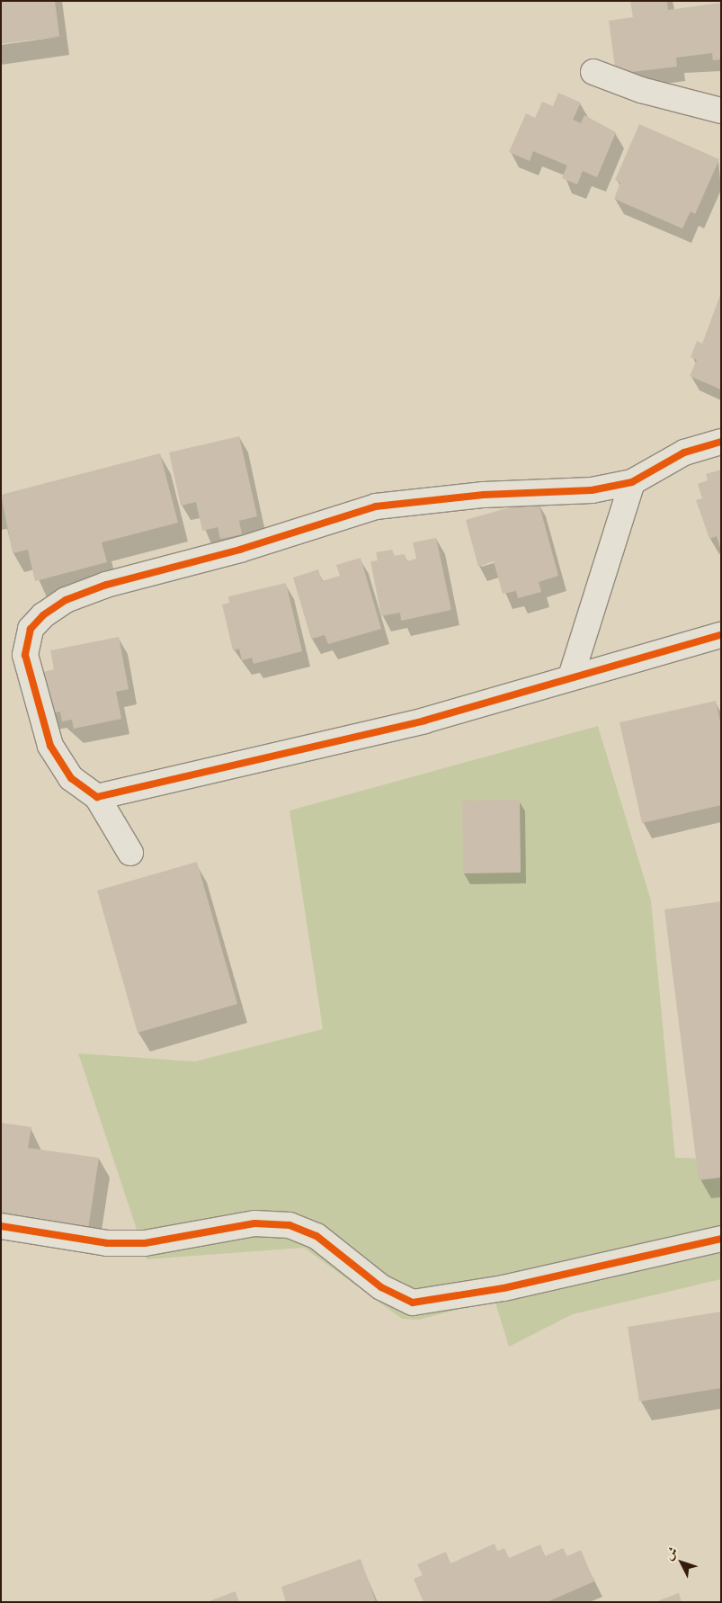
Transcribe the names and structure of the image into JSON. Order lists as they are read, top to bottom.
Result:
{
  "north": "top left"
}
